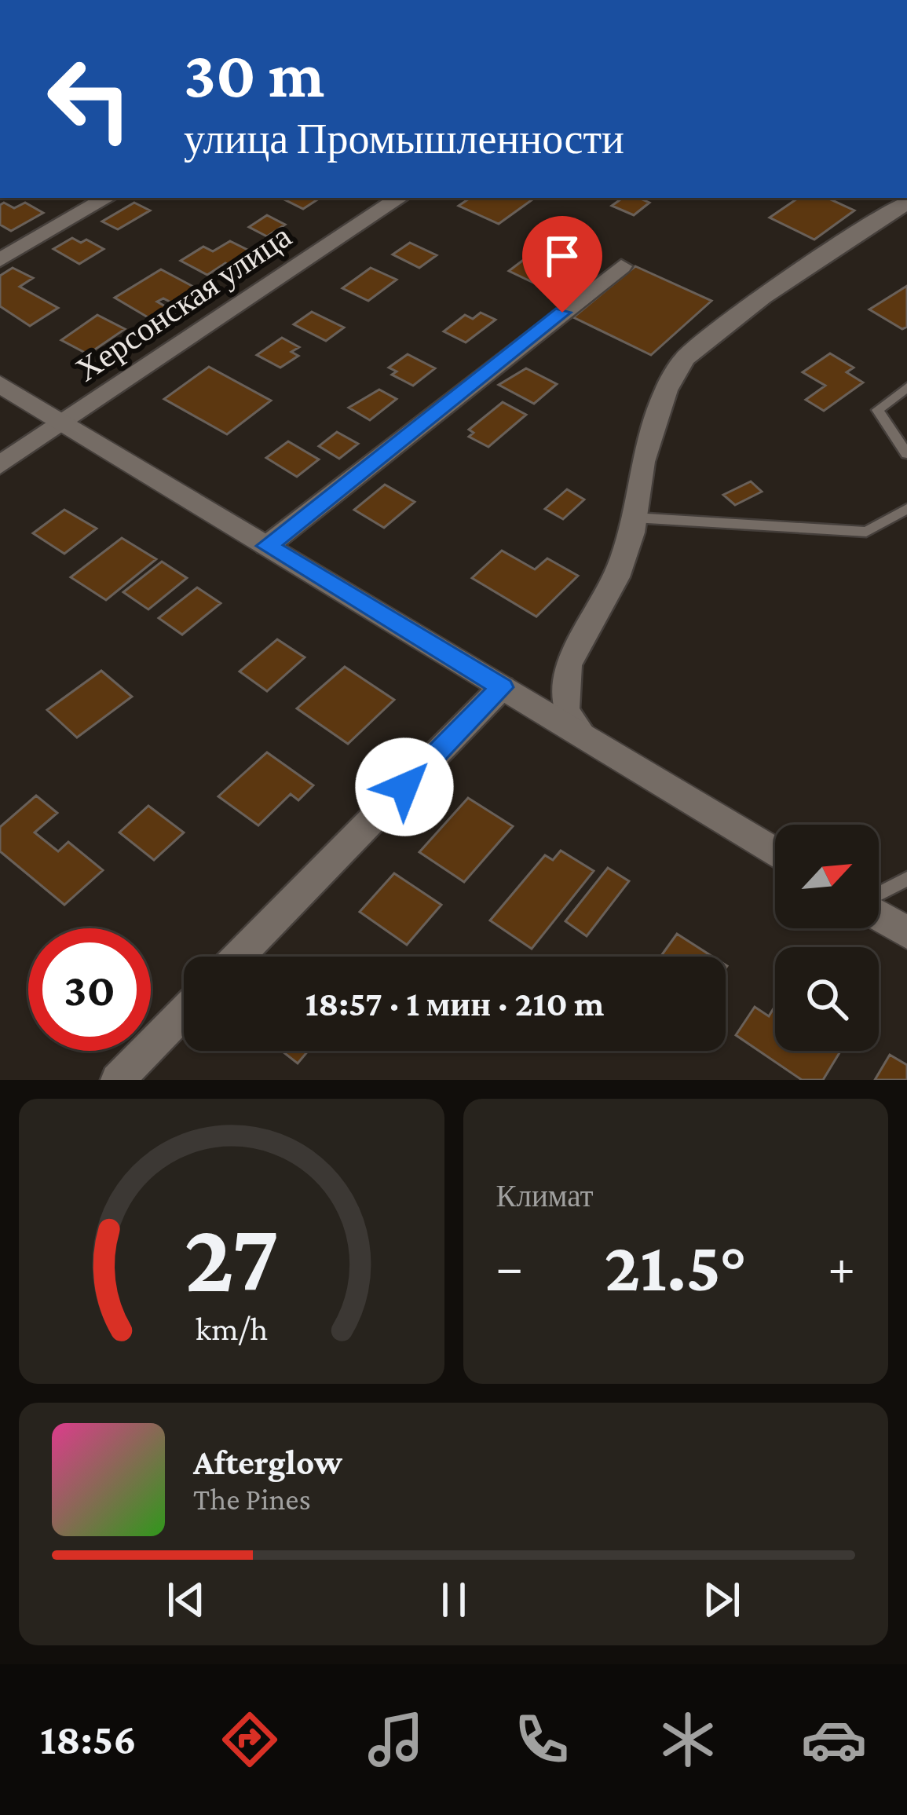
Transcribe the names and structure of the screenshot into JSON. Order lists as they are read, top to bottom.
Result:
{
  "streets": {
    "street": ["Херсонская улица"]
  },
  "north": "top right",
  "page": {
    "turn": ["30 m", "улица Промышленности"],
    "limit": "30",
    "trip": "18:57 · 1 мин · 210 m",
    "tile": "Климат",
    "heat": ["−", "21.5°", "+"],
    "song": ["Afterglow", "The Pines"],
    "tabs": "18:56",
    "gauge": ["27", "km/h"]
  }
}
